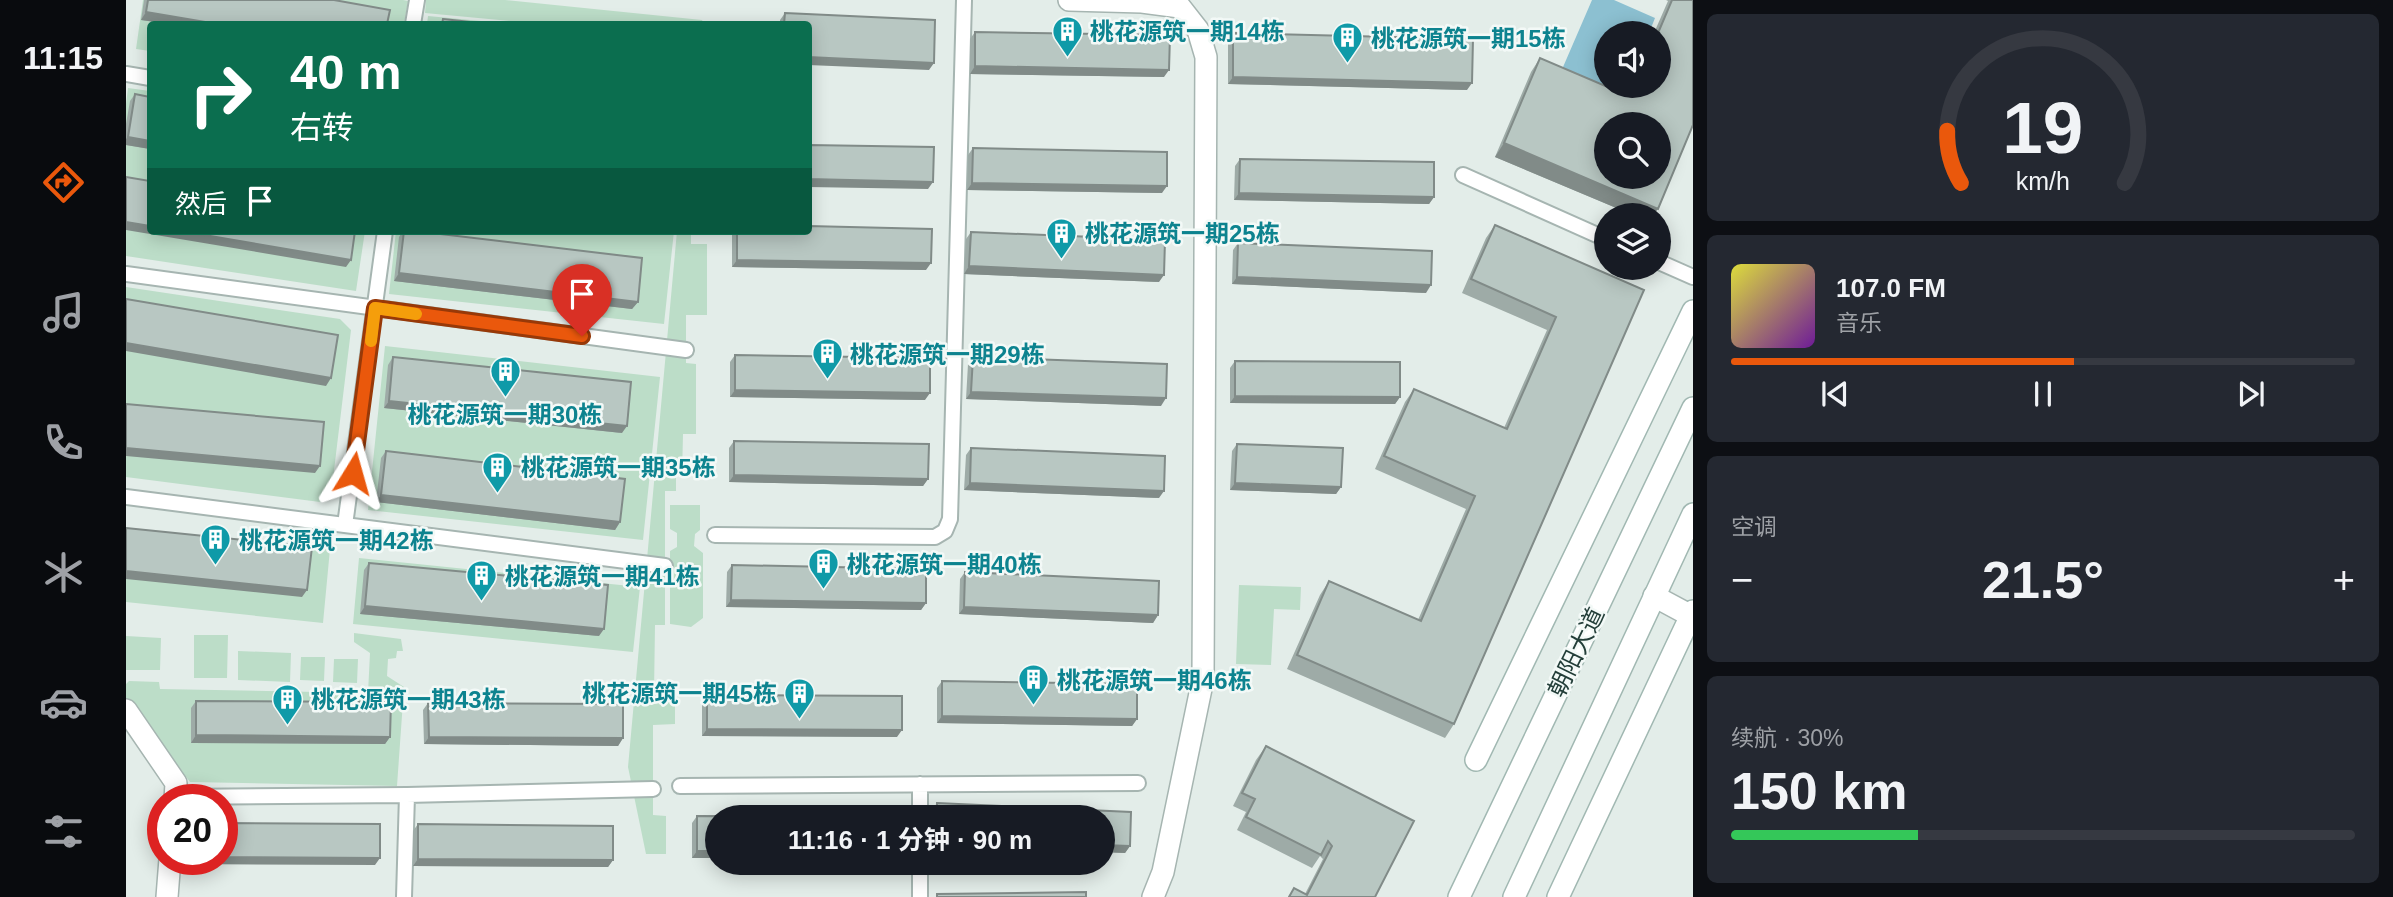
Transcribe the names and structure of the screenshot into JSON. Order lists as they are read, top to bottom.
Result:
{
  "streets": {
    "street": ["朝阳大道"]
  },
  "places": {
    "building": [
      "桃花源筑一期14栋",
      "桃花源筑一期15栋",
      "桃花源筑一期25栋",
      "桃花源筑一期29栋",
      "桃花源筑一期30栋",
      "桃花源筑一期35栋",
      "桃花源筑一期42栋",
      "桃花源筑一期40栋",
      "桃花源筑一期41栋",
      "桃花源筑一期46栋",
      "桃花源筑一期45栋",
      "桃花源筑一期43栋"
    ]
  },
  "page": {
    "tabs": "11:15",
    "turn": ["40 m", "右转"],
    "then": "然后",
    "song": ["107.0 FM", "音乐"],
    "tile": [
      "空调",
      ["续航 · 30%", "150 km"]
    ],
    "heat": ["−", "21.5°", "+"],
    "limit": "20",
    "trip": "11:16 · 1 分钟 · 90 m",
    "gauge": ["19", "km/h"]
  }
}
